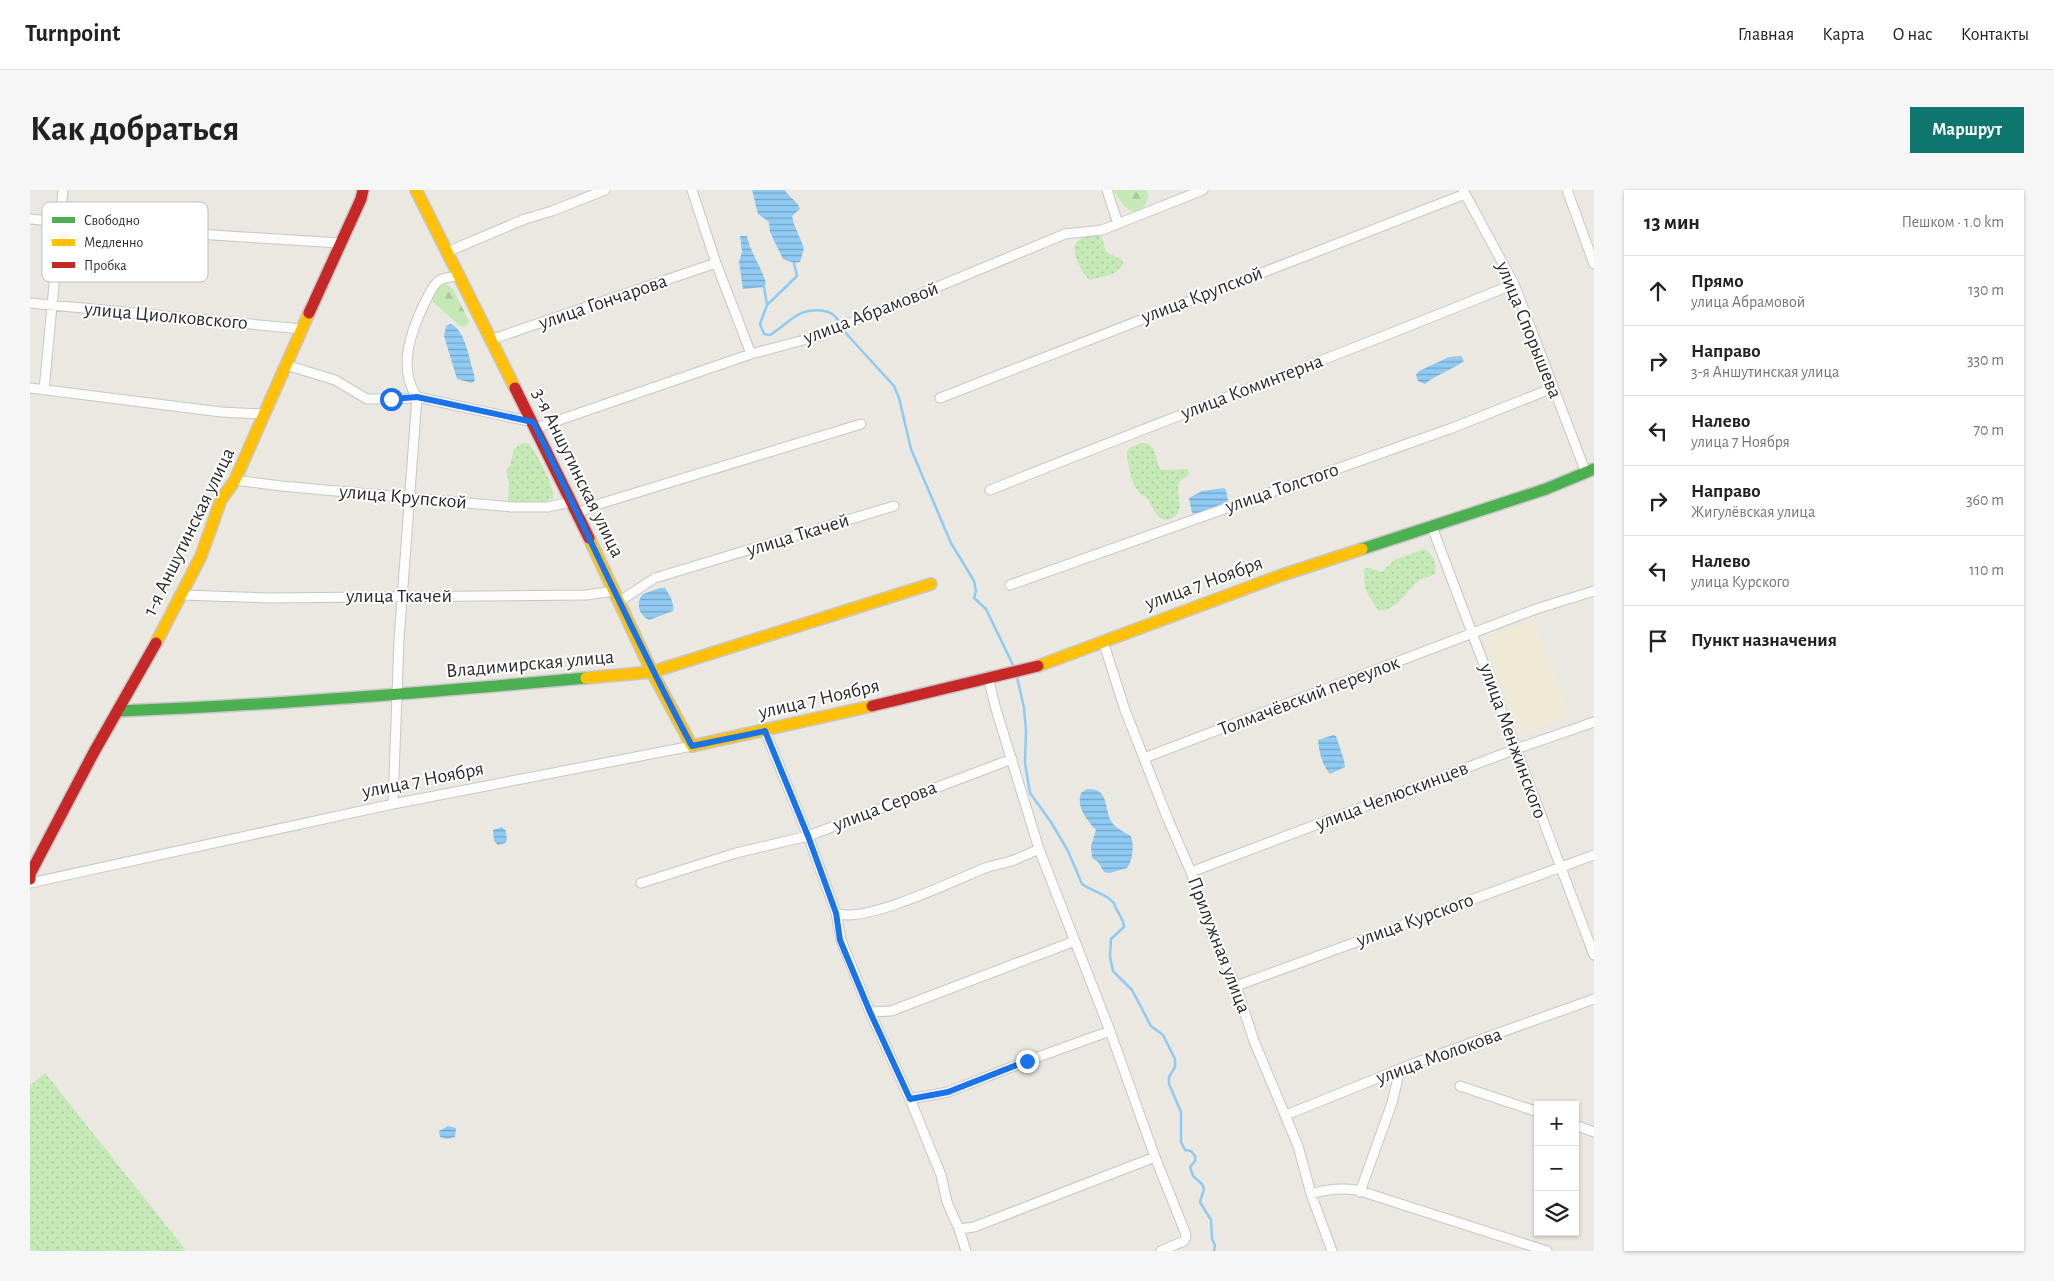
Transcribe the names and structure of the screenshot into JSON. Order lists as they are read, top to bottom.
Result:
{
  "streets": {
    "street": [
      "улица Крупской",
      "улица Гончарова",
      "улица Абрамовой",
      "улица Циолковского",
      "улица Спорышева",
      "улица Коминтерна",
      "3-я Аншутинская улица",
      "улица Толстого",
      "1-я Аншутинская улица",
      "улица Ткачей",
      "улица 7 Ноября",
      "Владимирская улица",
      "Толмачёвский переулок",
      "улица Менжинского",
      "улица Челюскинцев",
      "улица Серова",
      "улица Курского",
      "Прилужная улица",
      "улица Молокова"
    ]
  },
  "crossings": [
    ["улица Крупской", "улица Спорышева"],
    ["улица Крупской", "3-я Аншутинская улица"],
    ["улица Крупской", "1-я Аншутинская улица"],
    ["улица Гончарова", "3-я Аншутинская улица"],
    ["улица Абрамовой", "3-я Аншутинская улица"],
    ["улица Циолковского", "1-я Аншутинская улица"],
    ["улица Спорышева", "улица Коминтерна"],
    ["улица Спорышева", "улица Толстого"],
    ["улица Спорышева", "улица 7 Ноября"],
    ["3-я Аншутинская улица", "улица Ткачей"],
    ["3-я Аншутинская улица", "улица 7 Ноября"],
    ["3-я Аншутинская улица", "Владимирская улица"],
    ["1-я Аншутинская улица", "улица Ткачей"],
    ["1-я Аншутинская улица", "улица 7 Ноября"],
    ["1-я Аншутинская улица", "Владимирская улица"],
    ["улица 7 Ноября", "улица Менжинского"],
    ["улица 7 Ноября", "Прилужная улица"],
    ["Толмачёвский переулок", "улица Менжинского"],
    ["Толмачёвский переулок", "Прилужная улица"],
    ["улица Менжинского", "улица Челюскинцев"],
    ["улица Менжинского", "улица Курского"],
    ["улица Челюскинцев", "Прилужная улица"],
    ["улица Курского", "Прилужная улица"],
    ["Прилужная улица", "улица Молокова"]
  ],
  "legend": ["Свободно", "Медленно", "Пробка"],
  "page": {
    "header": "Turnpoint",
    "nav": [
      "Главная",
      "Карта",
      "О нас",
      "Контакты"
    ],
    "buttons": "Маршрут",
    "title": "Как добраться",
    "heading": ["13 мин", "Пешком · 1.0 km"],
    "list": [
      ["Прямо", "улица Абрамовой", "130 m"],
      ["Направо", "3-я Аншутинская улица", "330 m"],
      ["Налево", "улица 7 Ноября", "70 m"],
      ["Направо", "Жигулёвская улица", "360 m"],
      ["Налево", "улица Курского", "110 m"],
      "Пункт назначения"
    ],
    "map_buttons": ["+", "−"]
  }
}
